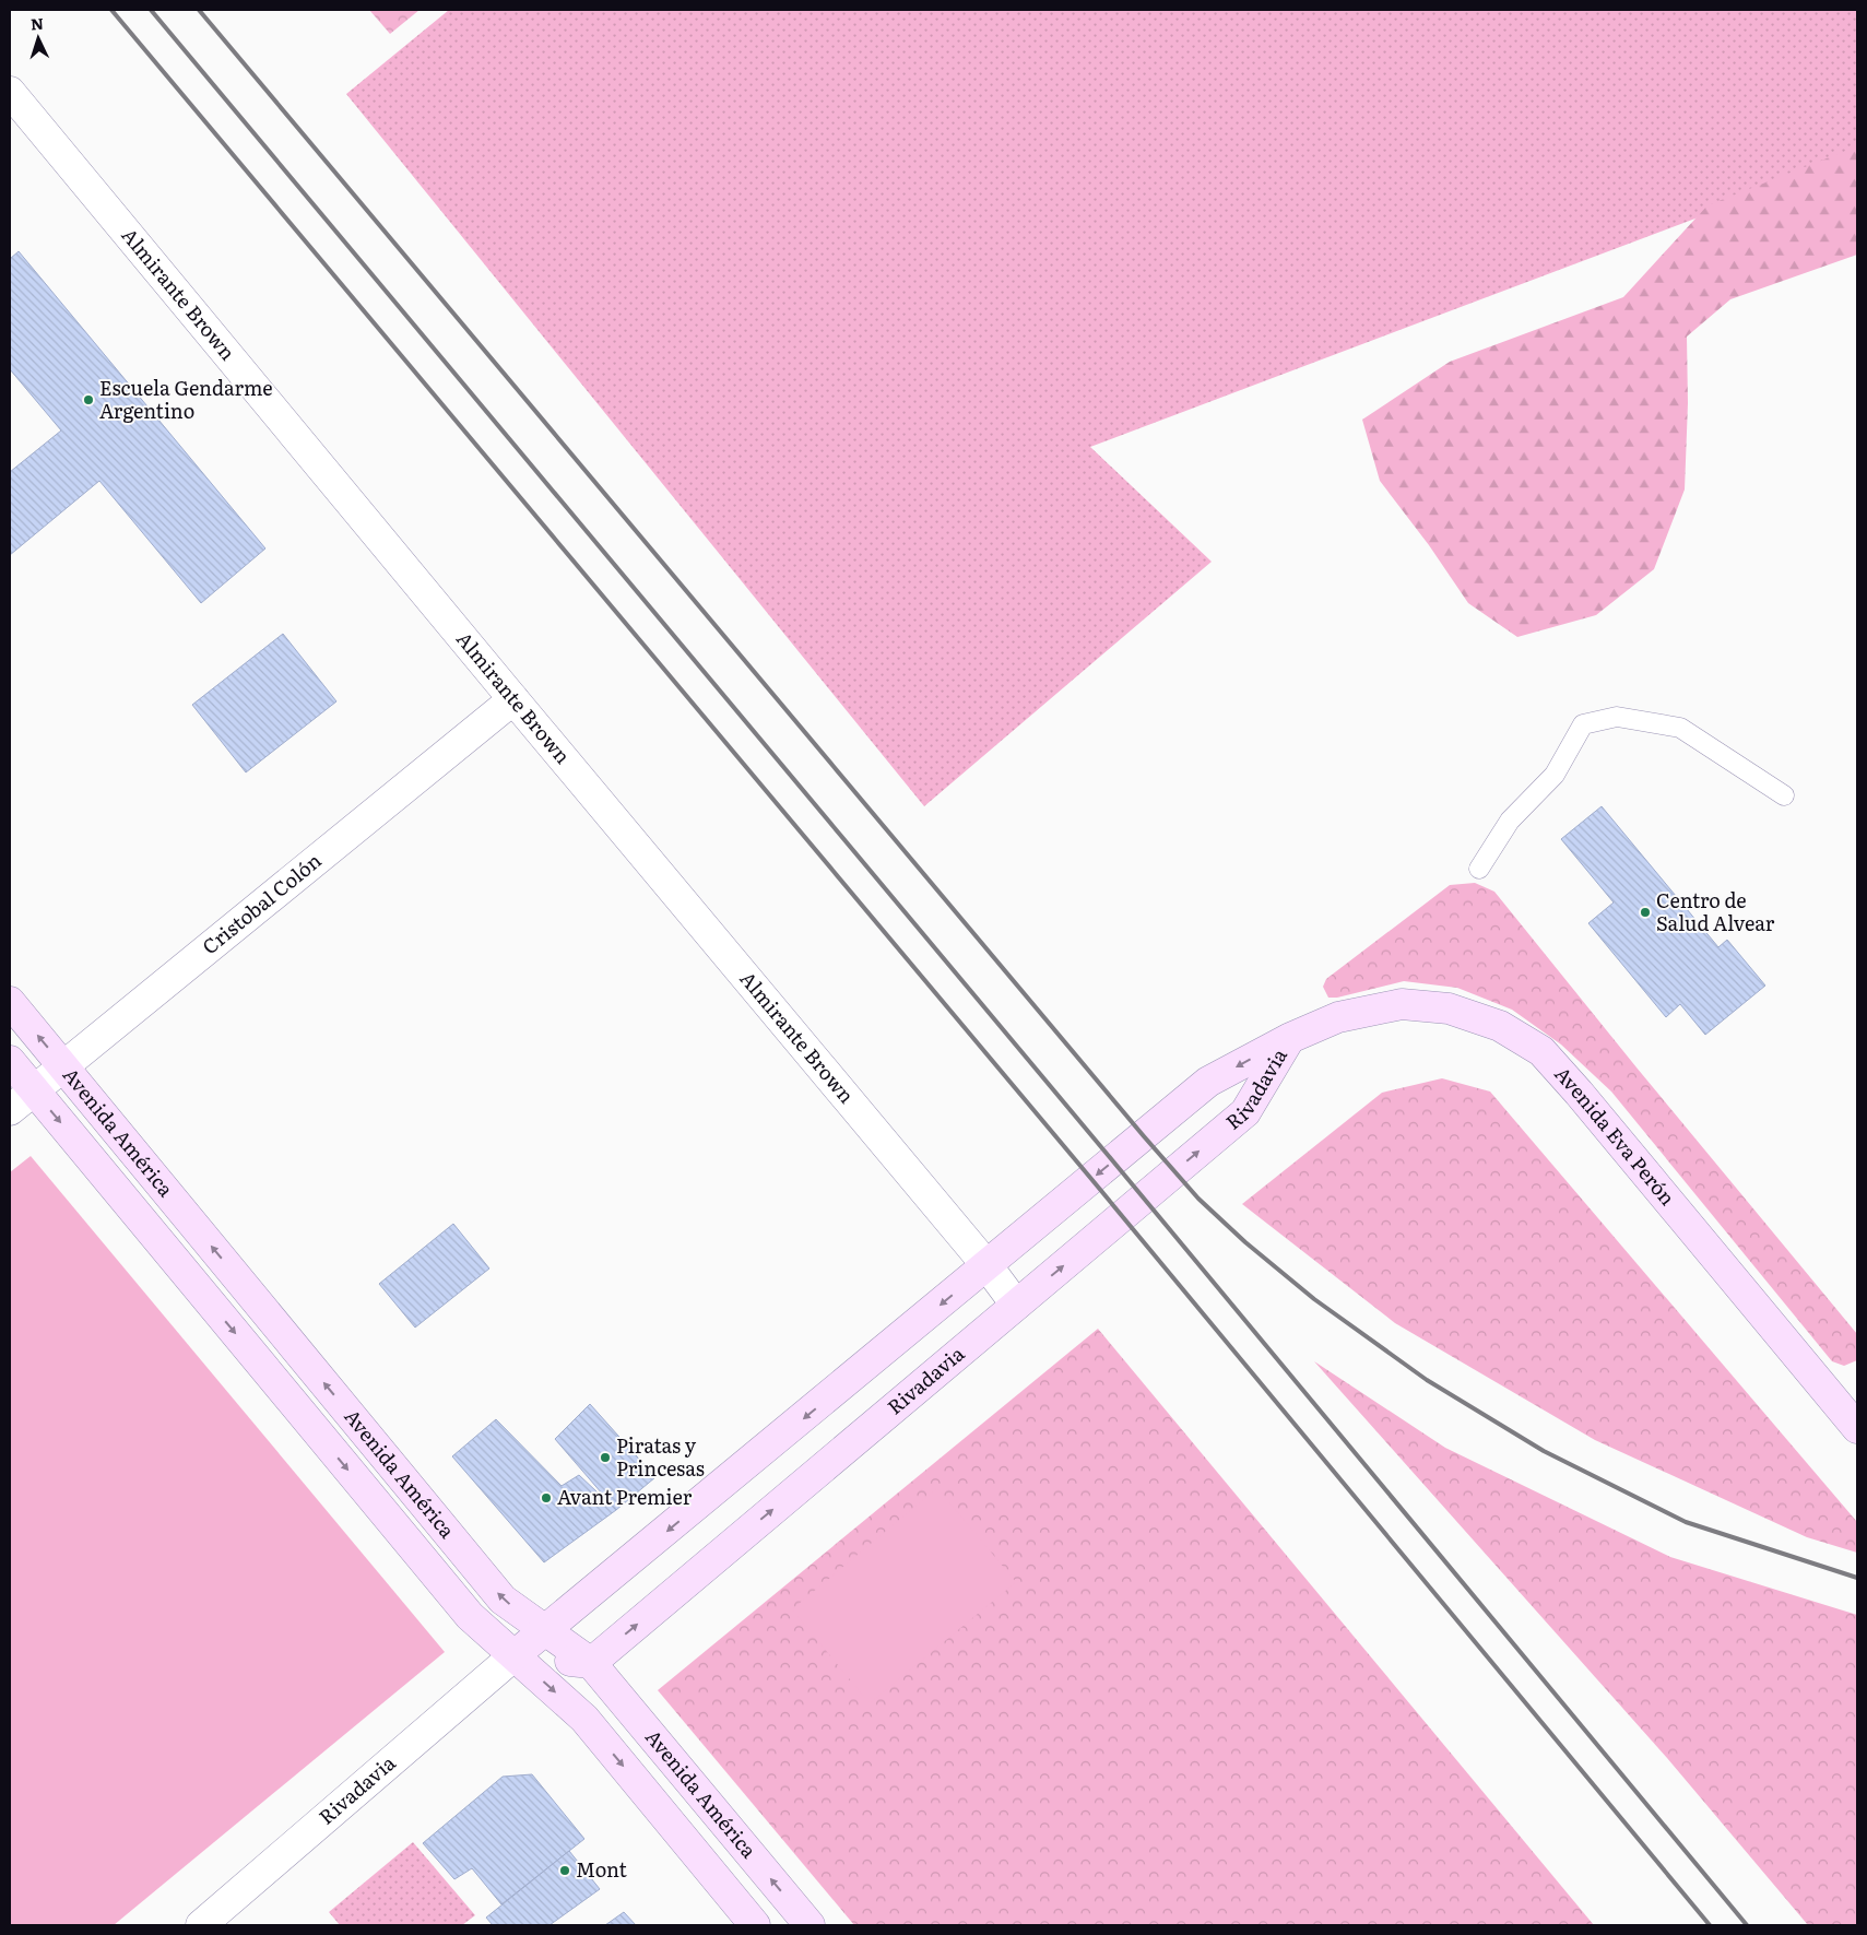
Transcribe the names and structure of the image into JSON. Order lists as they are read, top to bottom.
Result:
{
  "streets": {
    "main road": ["Rivadavia", "Avenida América", "Avenida Eva Perón"],
    "street": ["Almirante Brown", "Cristobal Colón"]
  },
  "crossings": [
    ["Almirante Brown", "Cristobal Colón"],
    ["Almirante Brown", "Rivadavia"],
    ["Cristobal Colón", "Avenida América"],
    ["Rivadavia", "Avenida América"],
    ["Rivadavia", "Avenida Eva Perón"]
  ],
  "places": [
    "Escuela Gendarme Argentino",
    "Centro de Salud Alvear",
    "Piratas y Princesas",
    "Avant Premier",
    "Mont"
  ],
  "north": "top"
}
